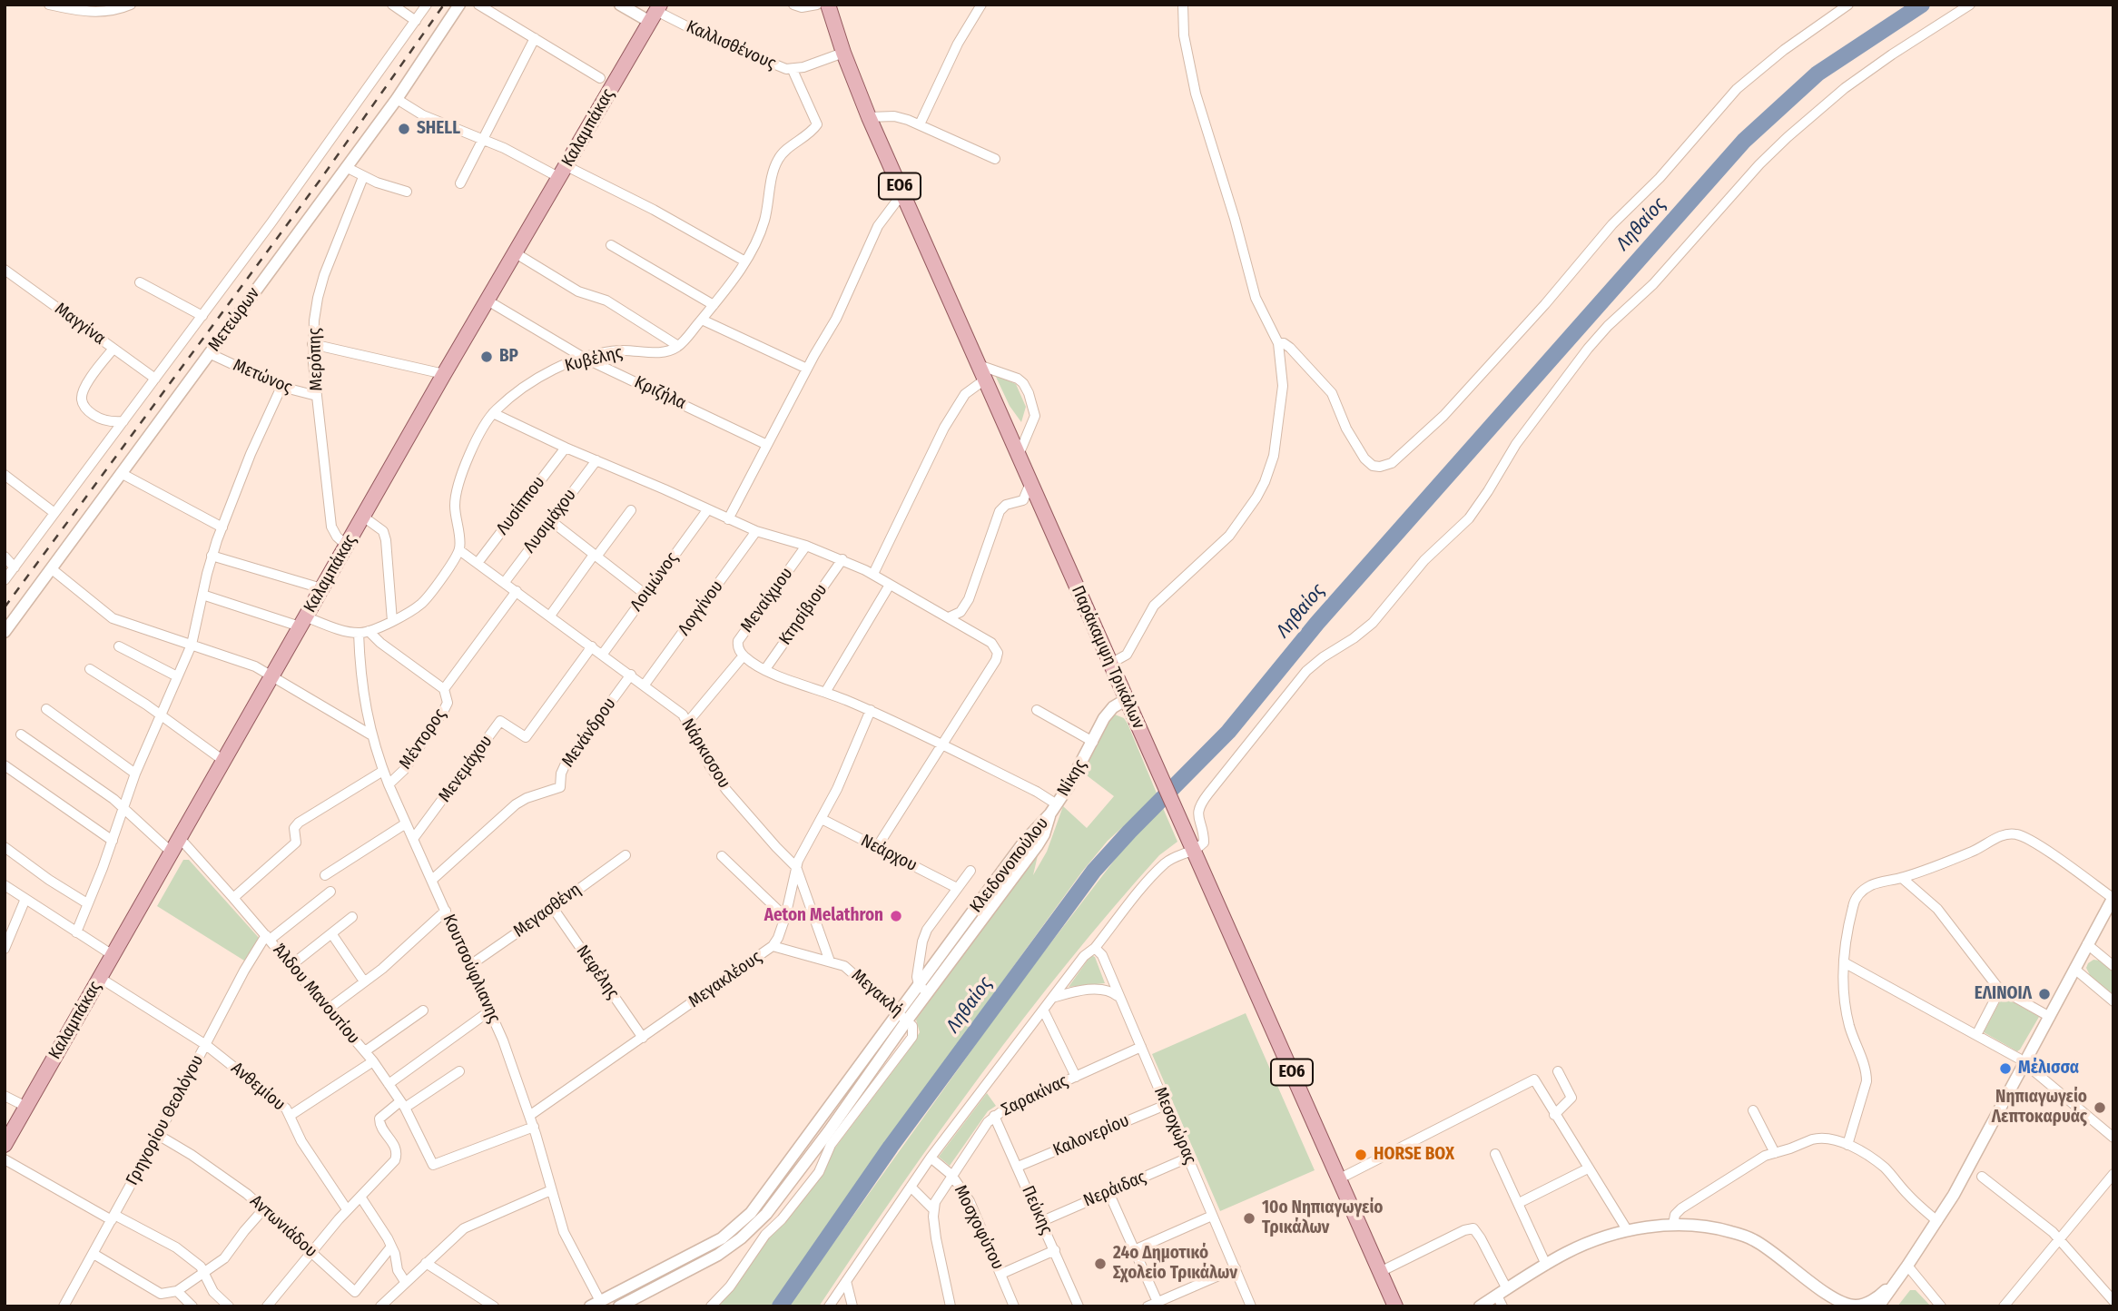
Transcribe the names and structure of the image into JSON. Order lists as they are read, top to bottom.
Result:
{
  "streets": {
    "main road": ["Καλαμπάκας", "ΕΟ6", "Παράκαμψη Τρικάλων"],
    "street": [
      "Καλλισθένους",
      "Μετεώρων",
      "Μαγγίνα",
      "Μερόπης",
      "Κυβέλης",
      "Μετώνος",
      "Κριζήλα",
      "Λυσίππου",
      "Λυσιμάχου",
      "Λοιμώνος",
      "Μεναίχμου",
      "Λογγίνου",
      "Κτησίβιου",
      "Μενάνδρου",
      "Μέντορος",
      "Νάρκισσου",
      "Μενεμάχου",
      "Νίκης",
      "Νεάρχου",
      "Κλειδονοπούλου",
      "Μεγασθένη",
      "Κουτσούφλιανης",
      "Νεφέλης",
      "Μεγακλέους",
      "Μεγακλή",
      "Άλδου Μανουτίου",
      "Ανθεμίου",
      "Σαρακίνας",
      "Γρηγορίου Θεολόγου",
      "Μεσοχώρας",
      "Καλονερίου",
      "Νεράιδας",
      "Πεύκης",
      "Αντωνιάδου",
      "Μοσχοφύτου"
    ]
  },
  "crossings": [
    ["Καλλισθένους", "Καλαμπάκας"],
    ["Καλλισθένους", "Παράκαμψη Τρικάλων"],
    ["Καλαμπάκας", "Μερόπης"],
    ["Καλαμπάκας", "Κριζήλα"],
    ["Καλαμπάκας", "Άλδου Μανουτίου"],
    ["Καλαμπάκας", "Ανθεμίου"],
    ["Μετεώρων", "Μετώνος"],
    ["Μερόπης", "Μετώνος"],
    ["Κυβέλης", "Κριζήλα"],
    ["Κυβέλης", "Νάρκισσου"],
    ["Λυσίππου", "Νάρκισσου"],
    ["Λυσιμάχου", "Νάρκισσου"],
    ["Λοιμώνος", "Νάρκισσου"],
    ["Λογγίνου", "Νάρκισσου"],
    ["Παράκαμψη Τρικάλων", "Νίκης"],
    ["Μενάνδρου", "Νάρκισσου"],
    ["Μενάνδρου", "Κουτσούφλιανης"],
    ["Μέντορος", "Κουτσούφλιανης"],
    ["Νάρκισσου", "Μενεμάχου"],
    ["Νάρκισσου", "Μεγακλέους"],
    ["Νάρκισσου", "Μεγακλή"],
    ["Μενεμάχου", "Κουτσούφλιανης"],
    ["Νίκης", "Κλειδονοπούλου"],
    ["Νεάρχου", "Μεγακλέους"],
    ["Κλειδονοπούλου", "Κουτσούφλιανης"],
    ["Κλειδονοπούλου", "Μεγακλή"],
    ["Μεγασθένη", "Κουτσούφλιανης"],
    ["Μεγασθένη", "Νεφέλης"],
    ["Κουτσούφλιανης", "Μεγακλέους"],
    ["Κουτσούφλιανης", "Άλδου Μανουτίου"],
    ["Νεφέλης", "Μεγακλέους"],
    ["Μεγακλέους", "Μεγακλή"],
    ["Άλδου Μανουτίου", "Γρηγορίου Θεολόγου"],
    ["Ανθεμίου", "Γρηγορίου Θεολόγου"],
    ["Σαρακίνας", "Μεσοχώρας"],
    ["Σαρακίνας", "Πεύκης"],
    ["Σαρακίνας", "Μοσχοφύτου"],
    ["Γρηγορίου Θεολόγου", "Αντωνιάδου"],
    ["Μεσοχώρας", "Καλονερίου"],
    ["Μεσοχώρας", "Νεράιδας"],
    ["Καλονερίου", "Πεύκης"],
    ["Νεράιδας", "Πεύκης"]
  ],
  "water": ["Ληθαίος"],
  "places": [
    "SHELL",
    "BP",
    "Aeton Melathron",
    "ΕΛΙΝΟΙΛ",
    "Μέλισσα",
    "Νηπιαγωγείο Λεπτοκαρυάς",
    "HORSE BOX",
    "10ο Νηπιαγωγείο Τρικάλων",
    "24ο Δημοτικό Σχολείο Τρικάλων"
  ]
}
